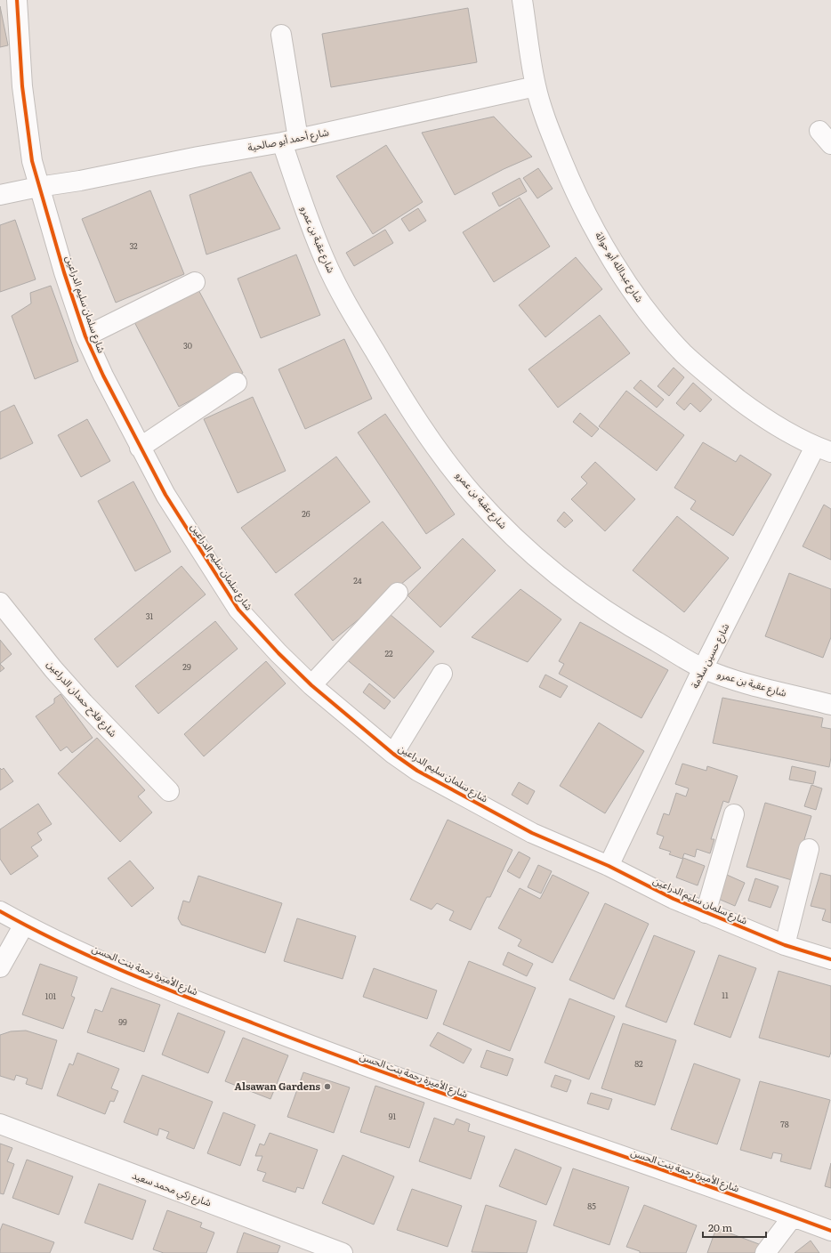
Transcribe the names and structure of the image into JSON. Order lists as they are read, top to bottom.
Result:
{
  "streets": {
    "street": [
      "شارع أحمد أبو صالحية",
      "شارع عقبة بن عمرو",
      "شارع عبدالله أبو حوالة",
      "شارع سلمان سليم الدراعين",
      "شارع حسين سلامة",
      "شارع فلاح حمدان الدراعين",
      "شارع الأميرة رحمة بنت الحسن",
      "شارع زكي محمد سعيد"
    ]
  },
  "crossings": [
    ["شارع أحمد أبو صالحية", "شارع عقبة بن عمرو"],
    ["شارع أحمد أبو صالحية", "شارع عبدالله أبو حوالة"],
    ["شارع أحمد أبو صالحية", "شارع سلمان سليم الدراعين"],
    ["شارع عقبة بن عمرو", "شارع حسين سلامة"],
    ["شارع عبدالله أبو حوالة", "شارع حسين سلامة"],
    ["شارع سلمان سليم الدراعين", "شارع حسين سلامة"]
  ],
  "places": ["Alsawan Gardens"],
  "house_numbers": [
    "32",
    "30",
    "26",
    "24",
    "31",
    "22",
    "29",
    "11",
    "101",
    "99",
    "82",
    "91",
    "78",
    "85"
  ],
  "scale_bar": "20 m"
}
